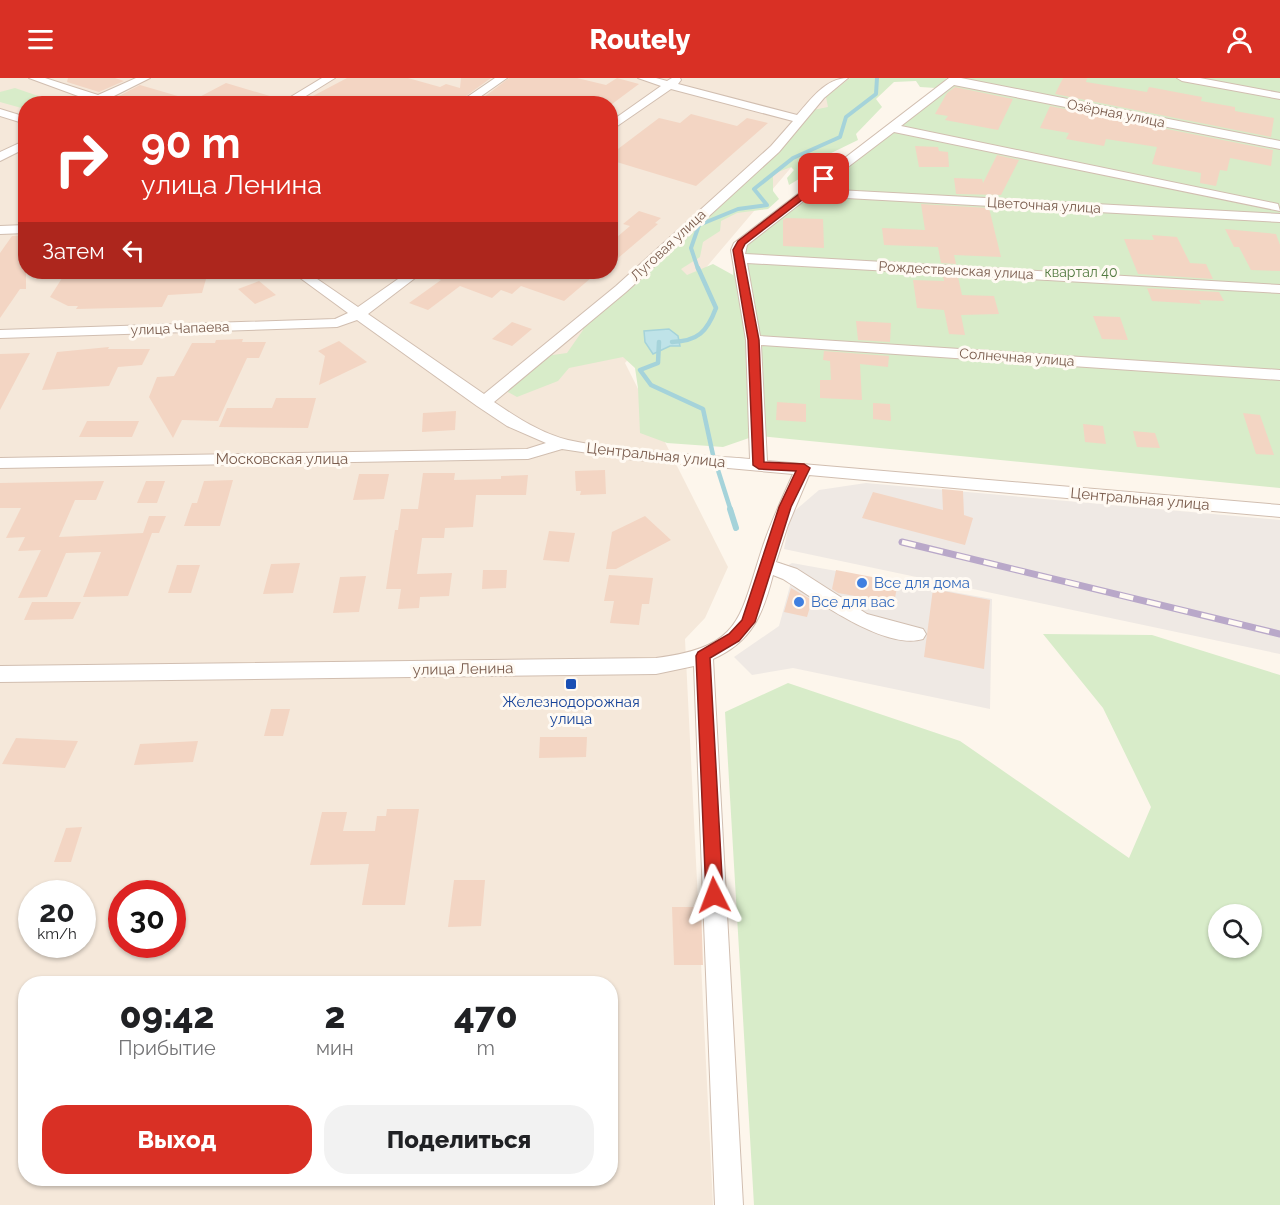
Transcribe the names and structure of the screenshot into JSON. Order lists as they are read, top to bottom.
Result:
{
  "streets": {
    "street": [
      "Озёрная улица",
      "Цветочная улица",
      "Луговая улица",
      "Рождественская улица",
      "улица Чапаева",
      "Солнечная улица",
      "Центральная улица",
      "Московская улица",
      "улица Ленина"
    ]
  },
  "crossings": [
    ["Луговая улица", "Центральная улица"],
    ["улица Чапаева", "Центральная улица"],
    ["Центральная улица", "Московская улица"],
    ["Центральная улица", "улица Ленина"]
  ],
  "parks": ["квартал 40"],
  "places": {
    "other": ["Все для дома", "Все для вас"],
    "transit": ["Железнодорожная улица"]
  },
  "page": {
    "header": "Routely",
    "turn": ["90 m", "улица Ленина"],
    "then": "Затем",
    "speed": "20 km/h",
    "limit": "30",
    "eta": [
      "09:42",
      "Прибытие",
      "2",
      "мин",
      "470",
      "m"
    ],
    "buttons": ["Выход", "Поделиться"]
  }
}
